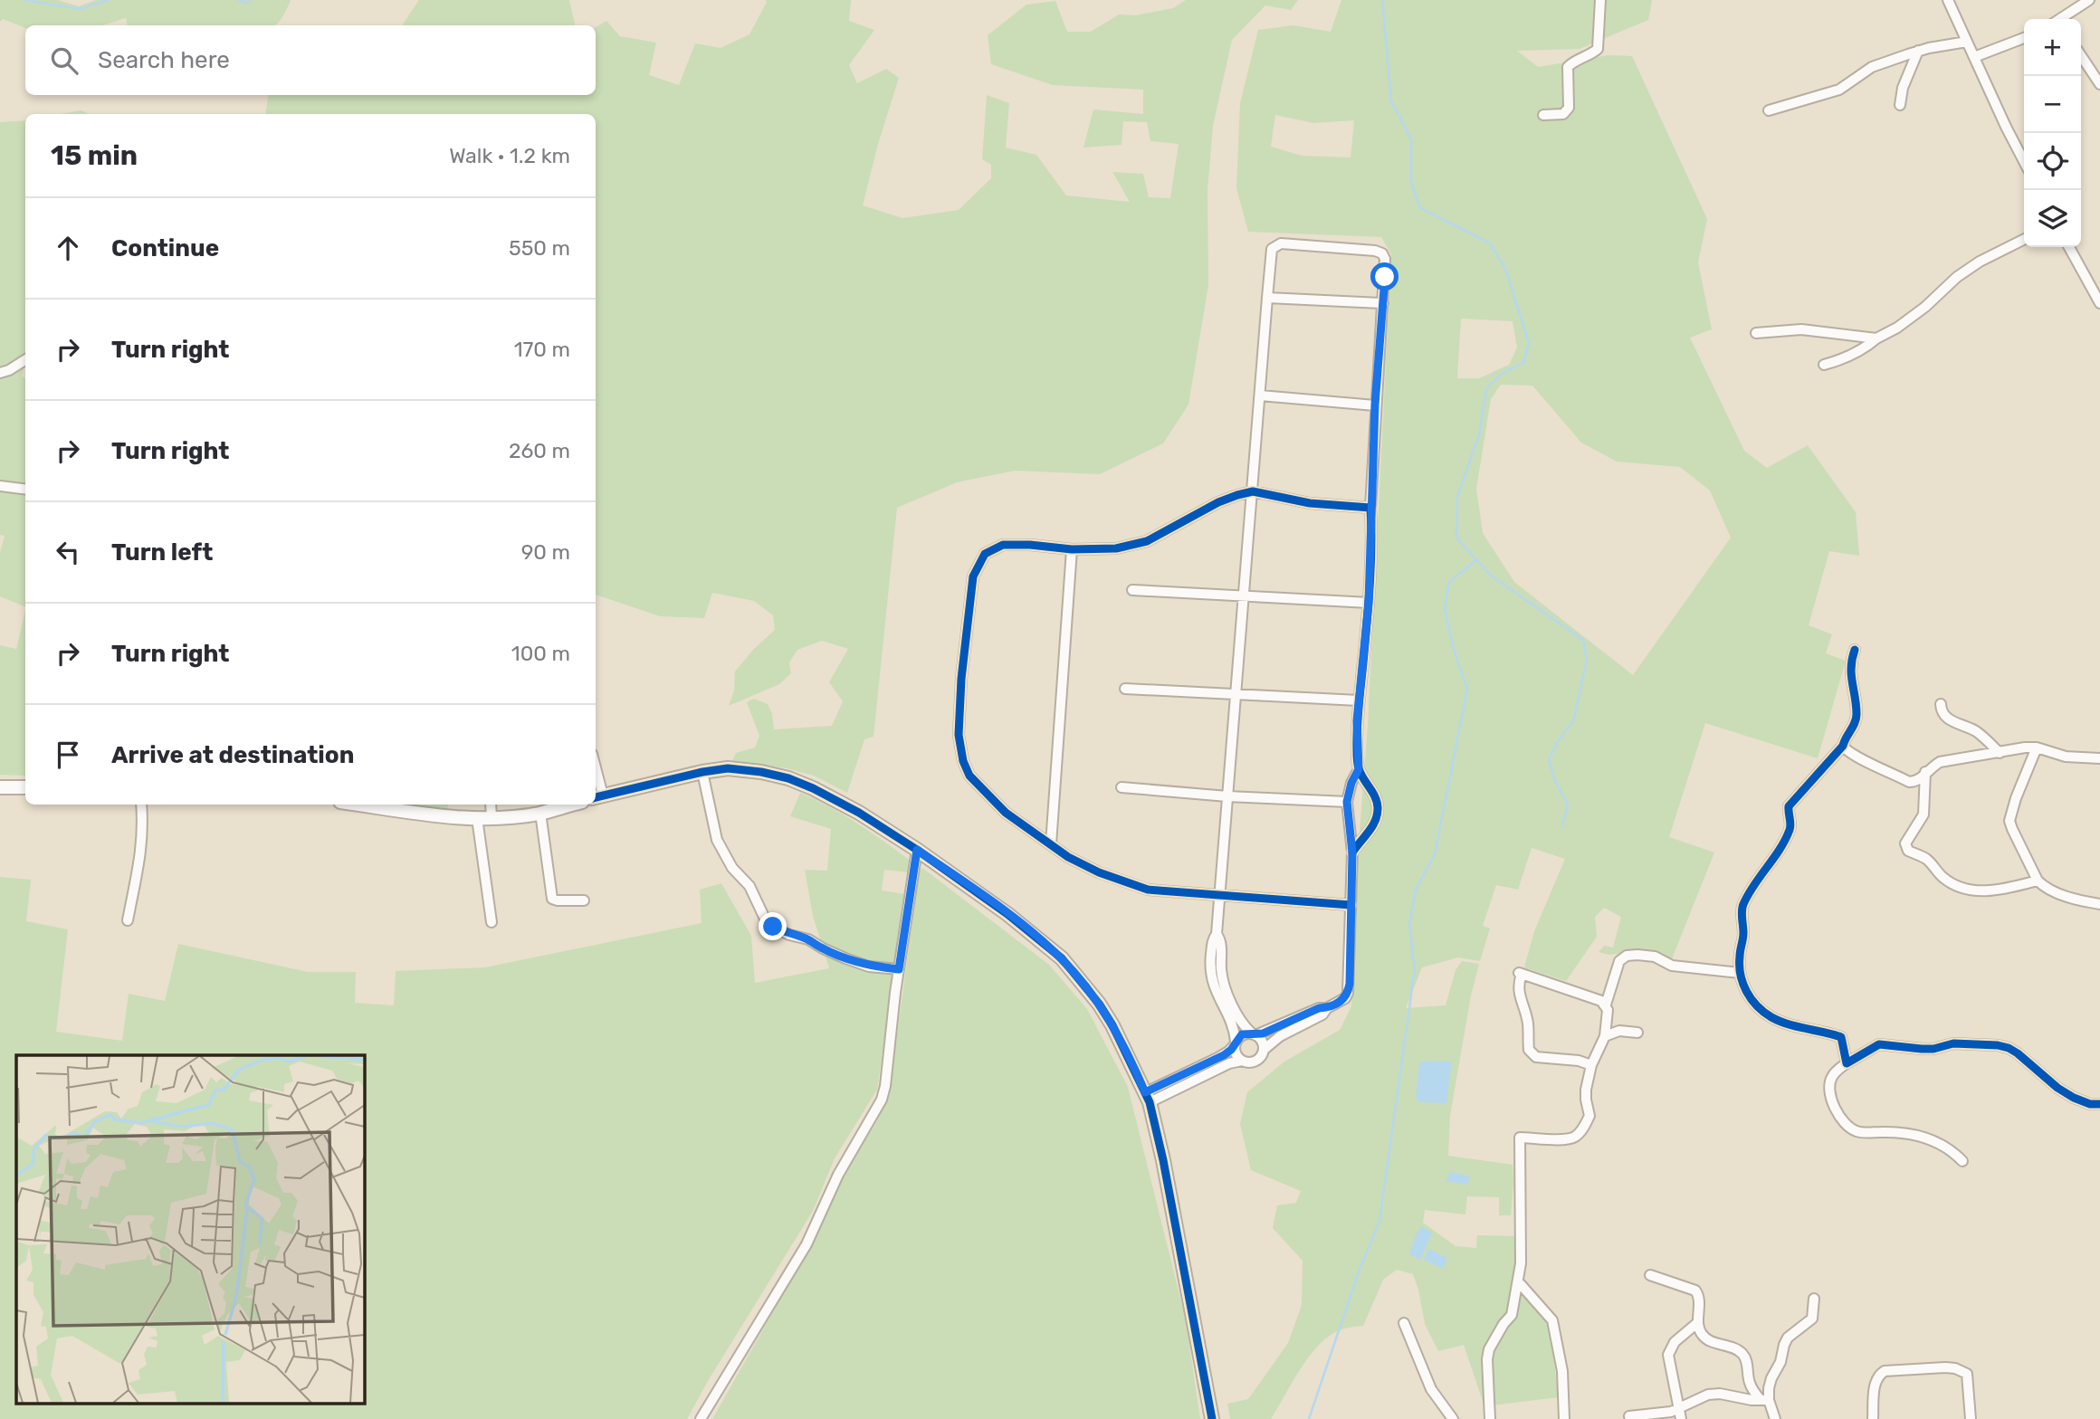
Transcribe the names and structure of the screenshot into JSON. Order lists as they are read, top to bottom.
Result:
{
  "page": {
    "map_buttons": ["+", "−"],
    "search": "Search here",
    "heading": ["15 min", "Walk · 1.2 km"],
    "list": [
      ["Continue", "550 m"],
      ["Turn right", "170 m"],
      ["Turn right", "260 m"],
      ["Turn left", "90 m"],
      ["Turn right", "100 m"],
      "Arrive at destination"
    ]
  }
}
